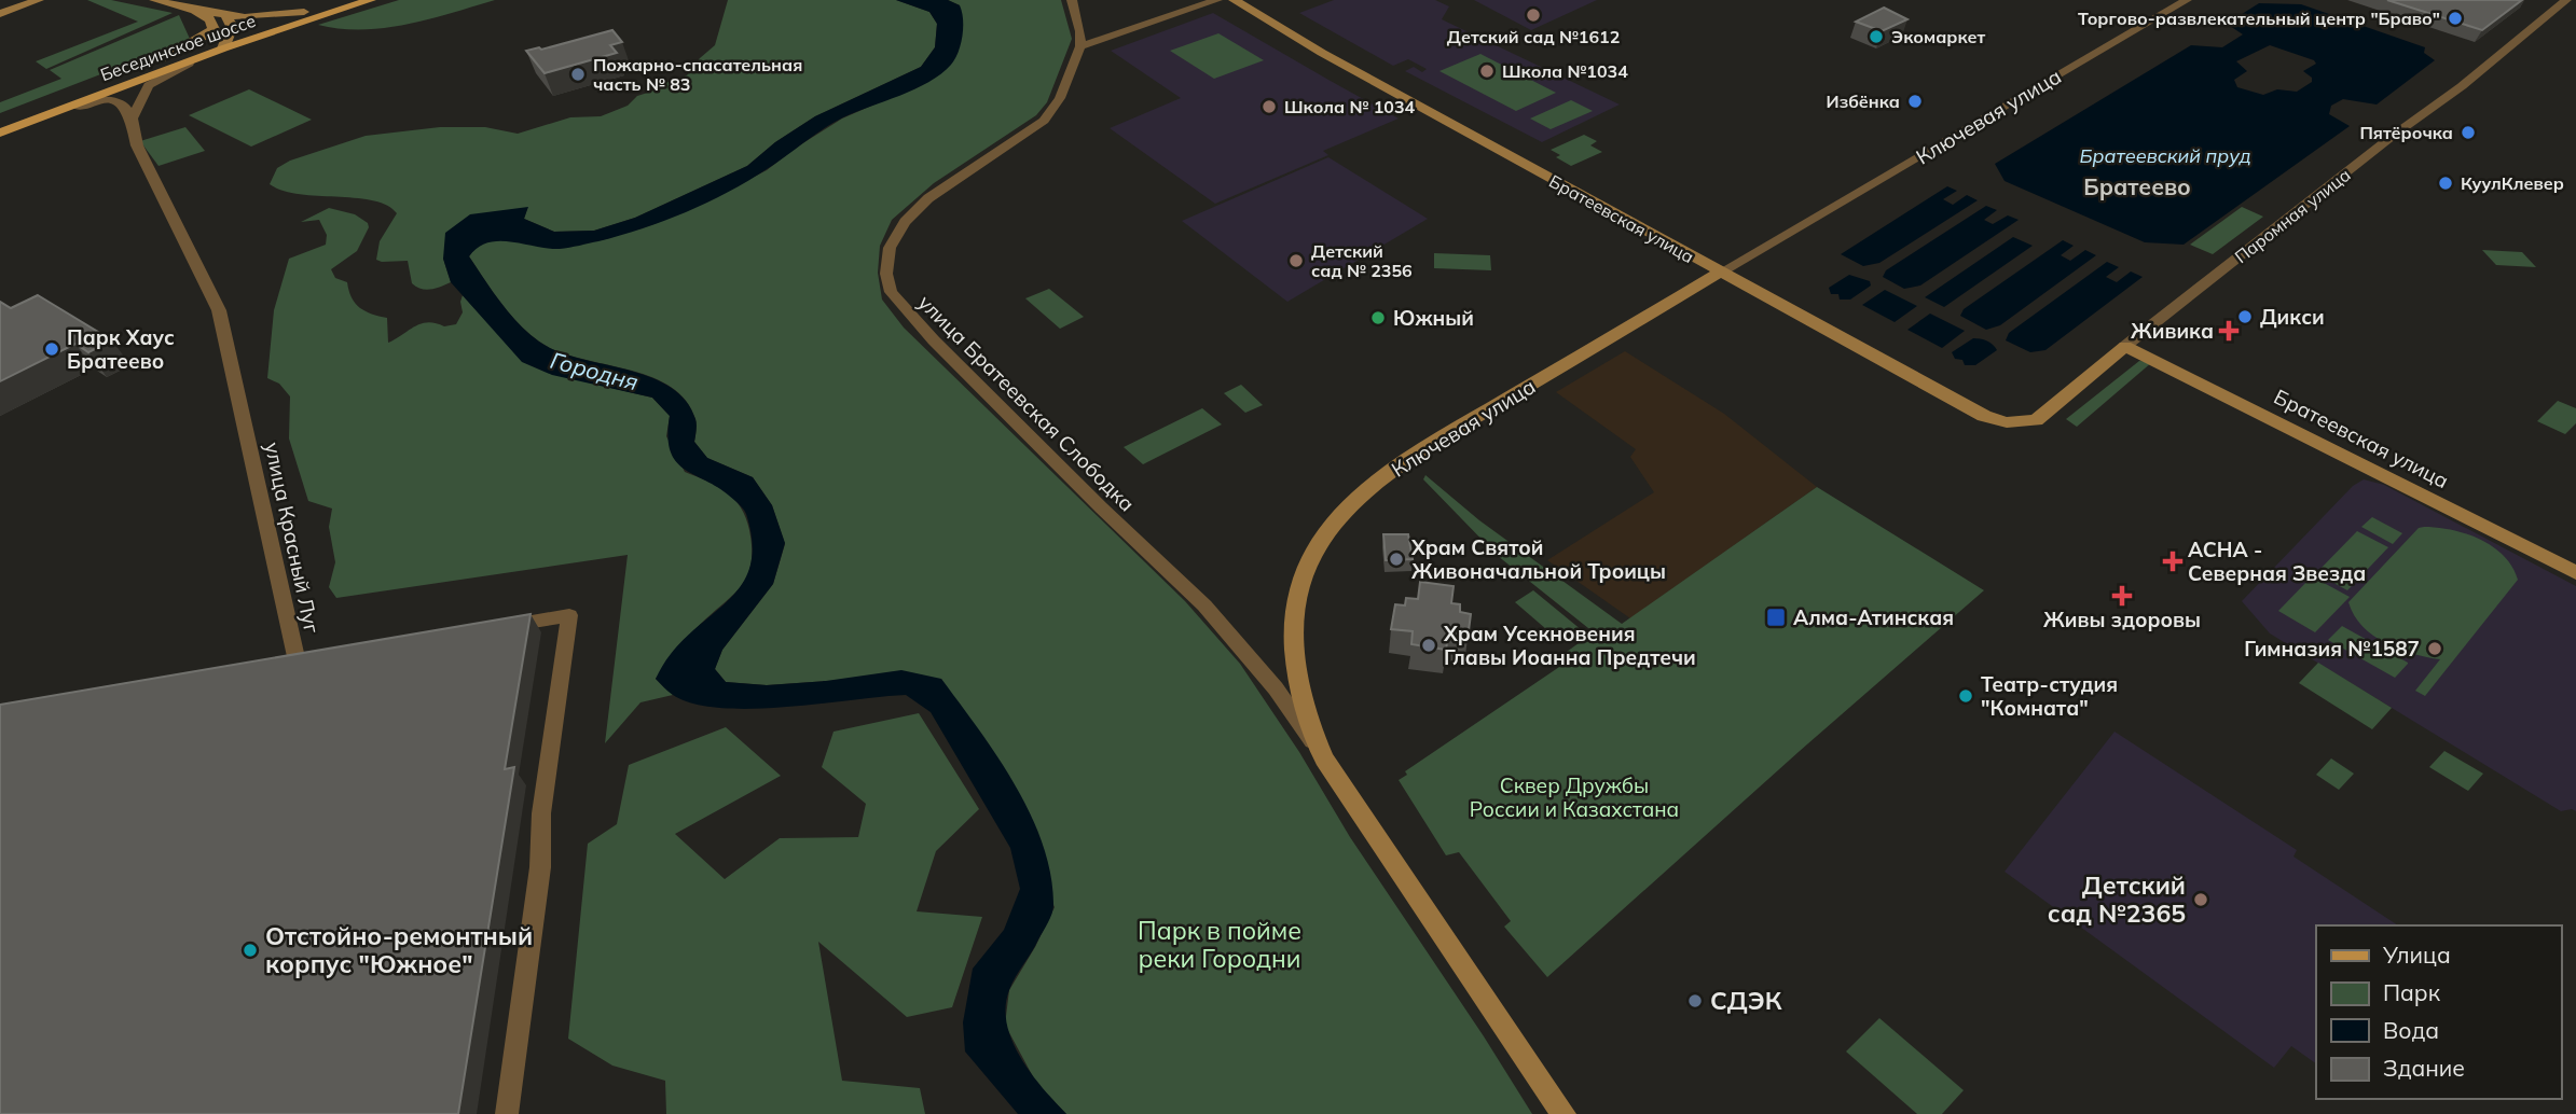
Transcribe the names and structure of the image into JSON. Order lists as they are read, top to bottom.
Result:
{
  "streets": {
    "main road": ["Бесединское шоссе"],
    "street": [
      "Ключевая улица",
      "Паромная улица",
      "Братеевская улица",
      "улица Братеевская Слободка",
      "улица Красный Луг"
    ]
  },
  "crossings": [
    ["Ключевая улица", "Братеевская улица"],
    ["Ключевая улица", "улица Братеевская Слободка"],
    ["Паромная улица", "Братеевская улица"]
  ],
  "districts": ["Братеево"],
  "water": ["Братеевский пруд", "Городня"],
  "parks": ["Сквер Дружбы России и Казахстана", "Парк в пойме реки Городни"],
  "places": {
    "other": [
      "Детский сад №1612",
      "Торгово-развлекательный центр \"Браво\"",
      "Экомаркет",
      "Школа №1034",
      "Пожарно-спасательная часть № 83",
      "Избёнка",
      "Школа № 1034",
      "Пятёрочка",
      "КуулКлевер",
      "Детский сад № 2356",
      "Дикси",
      "Южный",
      "Парк Хаус Братеево",
      "Храм Святой Живоначальной Троицы",
      "Храм Усекновения Главы Иоанна Предтечи",
      "Гимназия №1587",
      "Театр-студия \"Комната\"",
      "Детский сад №2365",
      "Отстойно-ремонтный корпус \"Южное\"",
      "СДЭК"
    ],
    "health": ["Живика", "АСНА - Северная Звезда", "Живы здоровы"],
    "transit": ["Алма-Атинская"]
  },
  "legend": [
    "Улица",
    "Парк",
    "Вода",
    "Здание"
  ]
}
